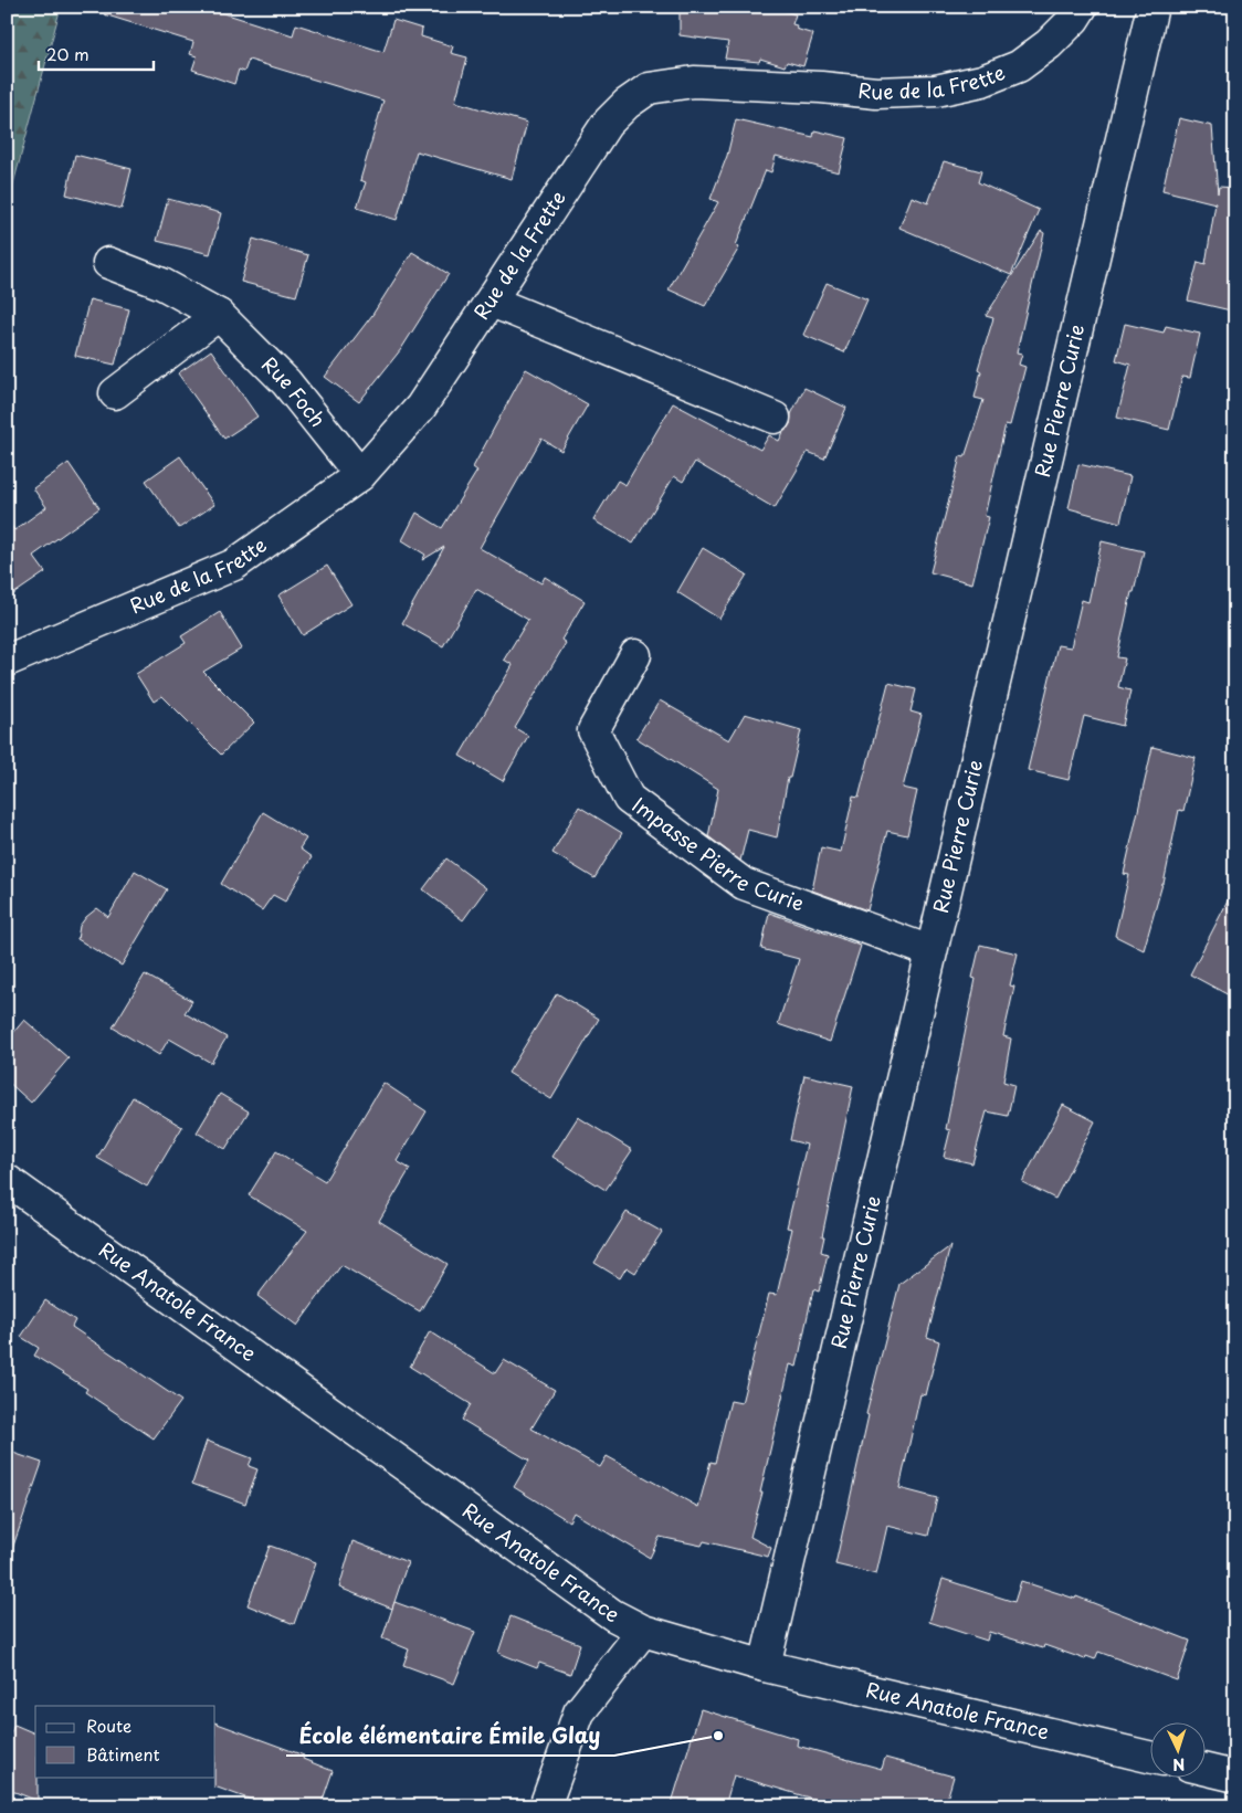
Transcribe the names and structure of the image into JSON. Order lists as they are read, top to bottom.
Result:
{
  "streets": {
    "street": [
      "Rue de la Frette",
      "Rue Foch",
      "Rue Pierre Curie",
      "Impasse Pierre Curie",
      "Rue Anatole France"
    ]
  },
  "crossings": [
    ["Rue de la Frette", "Rue Foch"],
    ["Rue Pierre Curie", "Impasse Pierre Curie"],
    ["Rue Pierre Curie", "Rue Anatole France"]
  ],
  "places": ["École élémentaire Émile Glay"],
  "legend": ["Route", "Bâtiment"],
  "scale_bar": "20 m",
  "north": "bottom"
}
